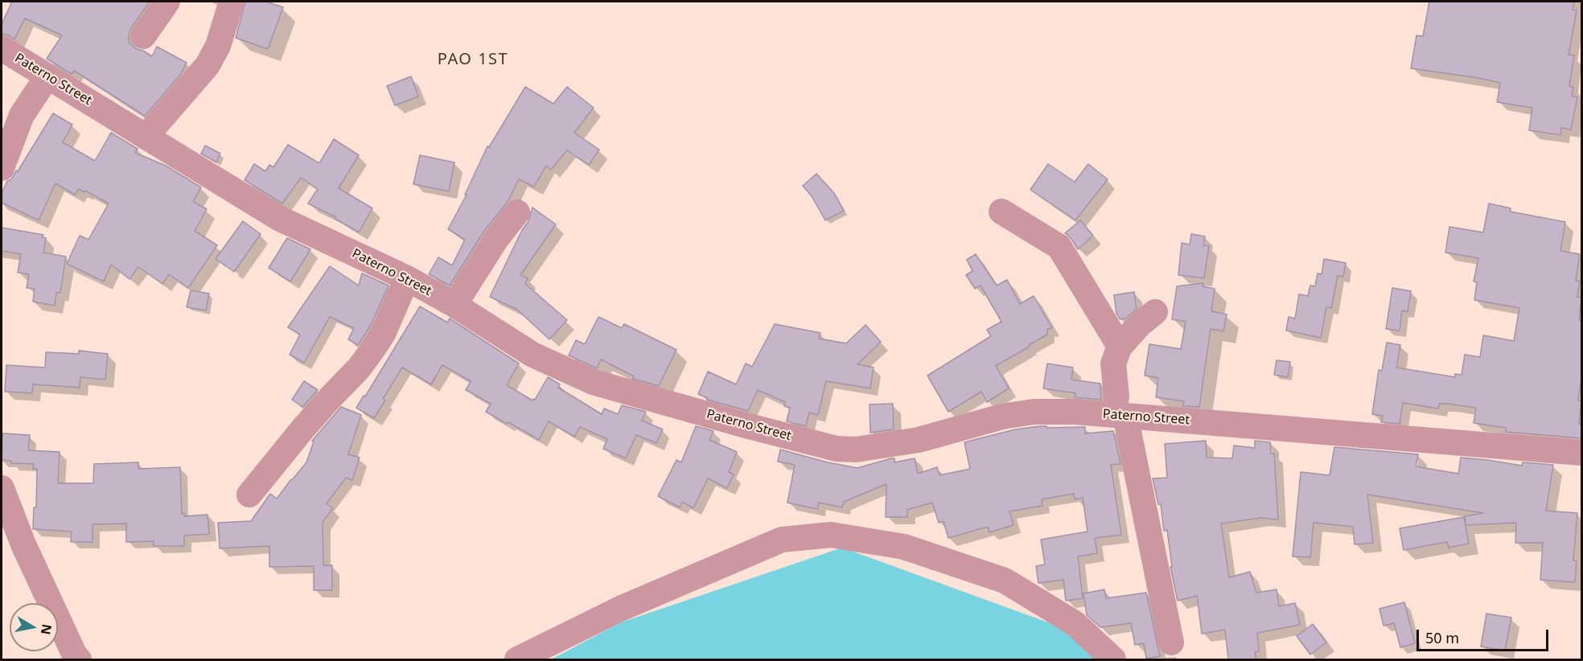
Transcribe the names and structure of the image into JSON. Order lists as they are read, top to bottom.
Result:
{
  "streets": {
    "street": ["Paterno Street"]
  },
  "districts": ["PAO 1ST"],
  "scale_bar": "50 m",
  "north": "right"
}
